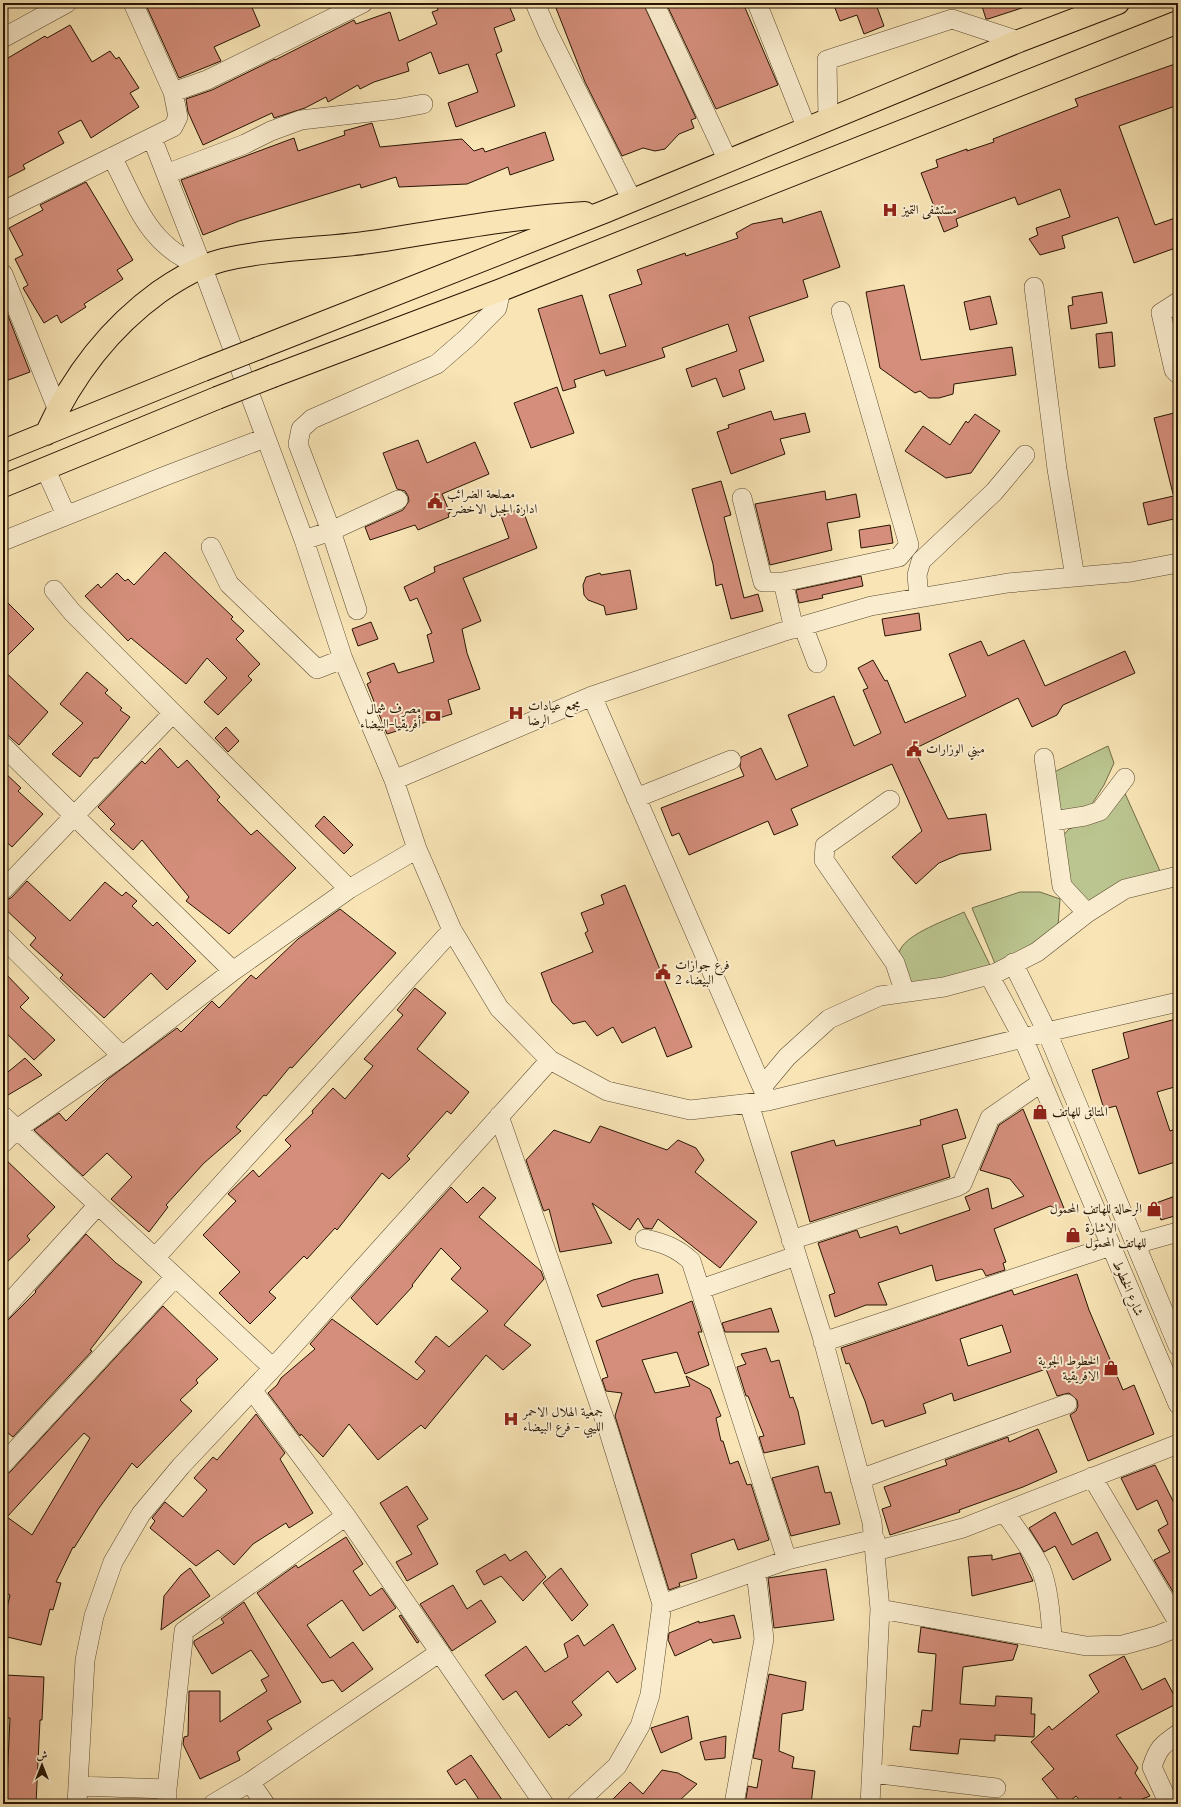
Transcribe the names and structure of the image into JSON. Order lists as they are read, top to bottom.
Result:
{
  "streets": {
    "street": ["شارع الخطوط"]
  },
  "places": {
    "hospital": ["مستشفى التميز", "مجمع عيادات الرضا", "جمعية الهلال الاحمر الليبي - فرع البيضاء"],
    "public building": ["مصلحة الضرائب -ادارة الجبل الاخضر", "مبني الوزارات", "فرع جوازات البيضاء 2"],
    "bank": ["مصرف شمال أفريقيا-البيضاء"],
    "shop": [
      "المتالق للهاتف",
      "الرحالة للهاتف المحمول",
      "الاشارة للهاتف المحمول",
      "الخطوط الجوية الافريقية"
    ]
  },
  "north": "top"
}
